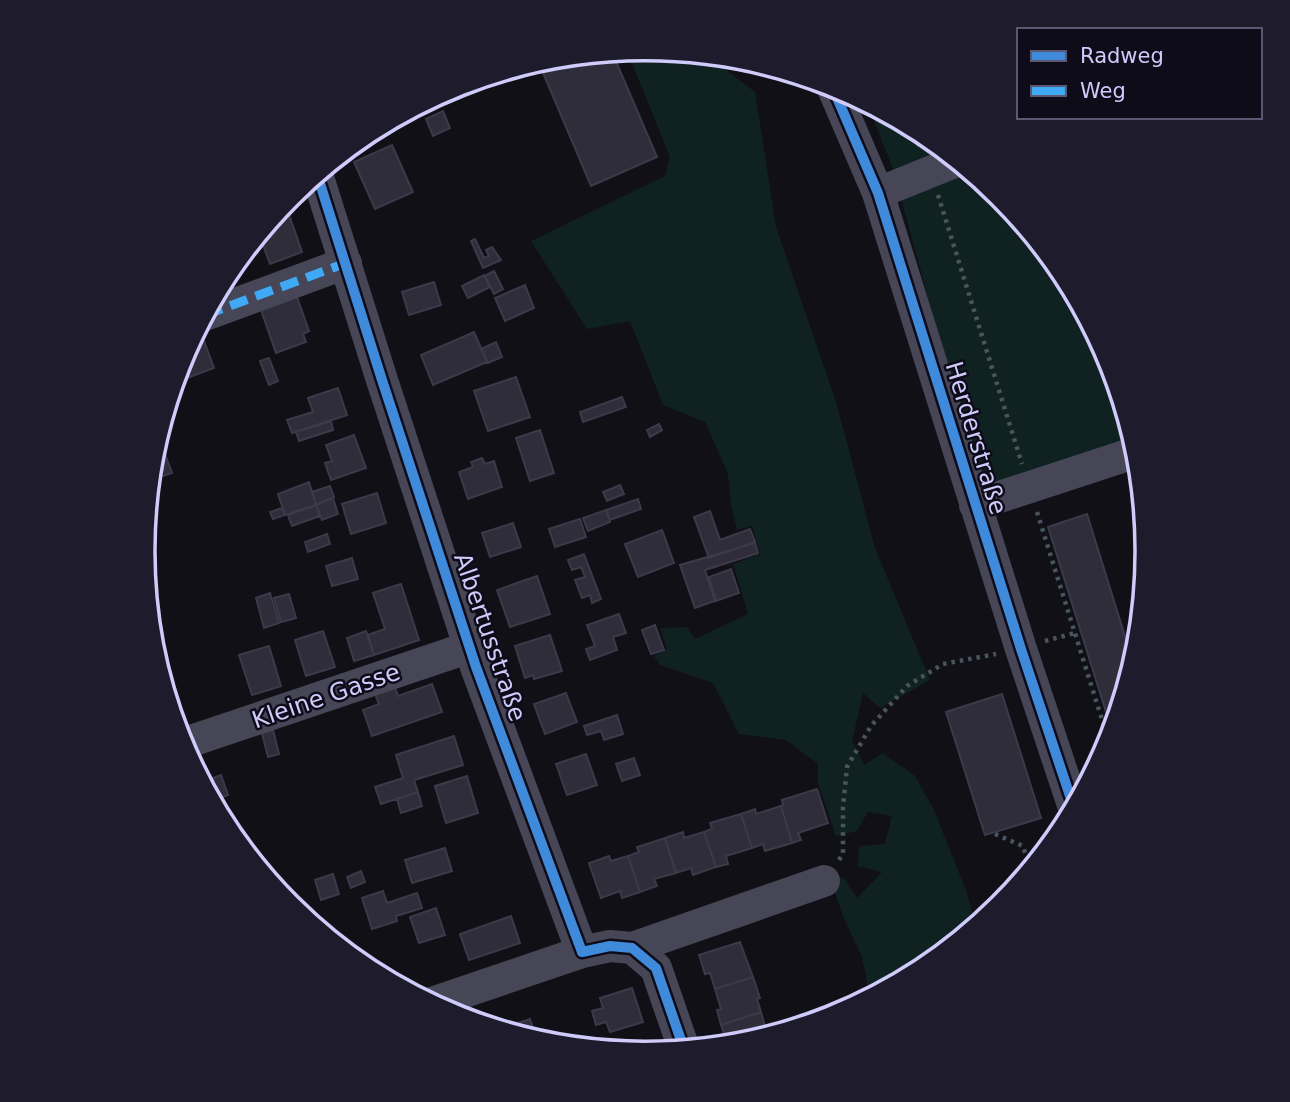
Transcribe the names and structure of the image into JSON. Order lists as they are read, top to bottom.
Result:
{
  "streets": {
    "street": ["Herderstraße", "Albertusstraße", "Kleine Gasse"]
  },
  "crossings": [
    ["Albertusstraße", "Kleine Gasse"]
  ],
  "legend": ["Radweg", "Weg"]
}
